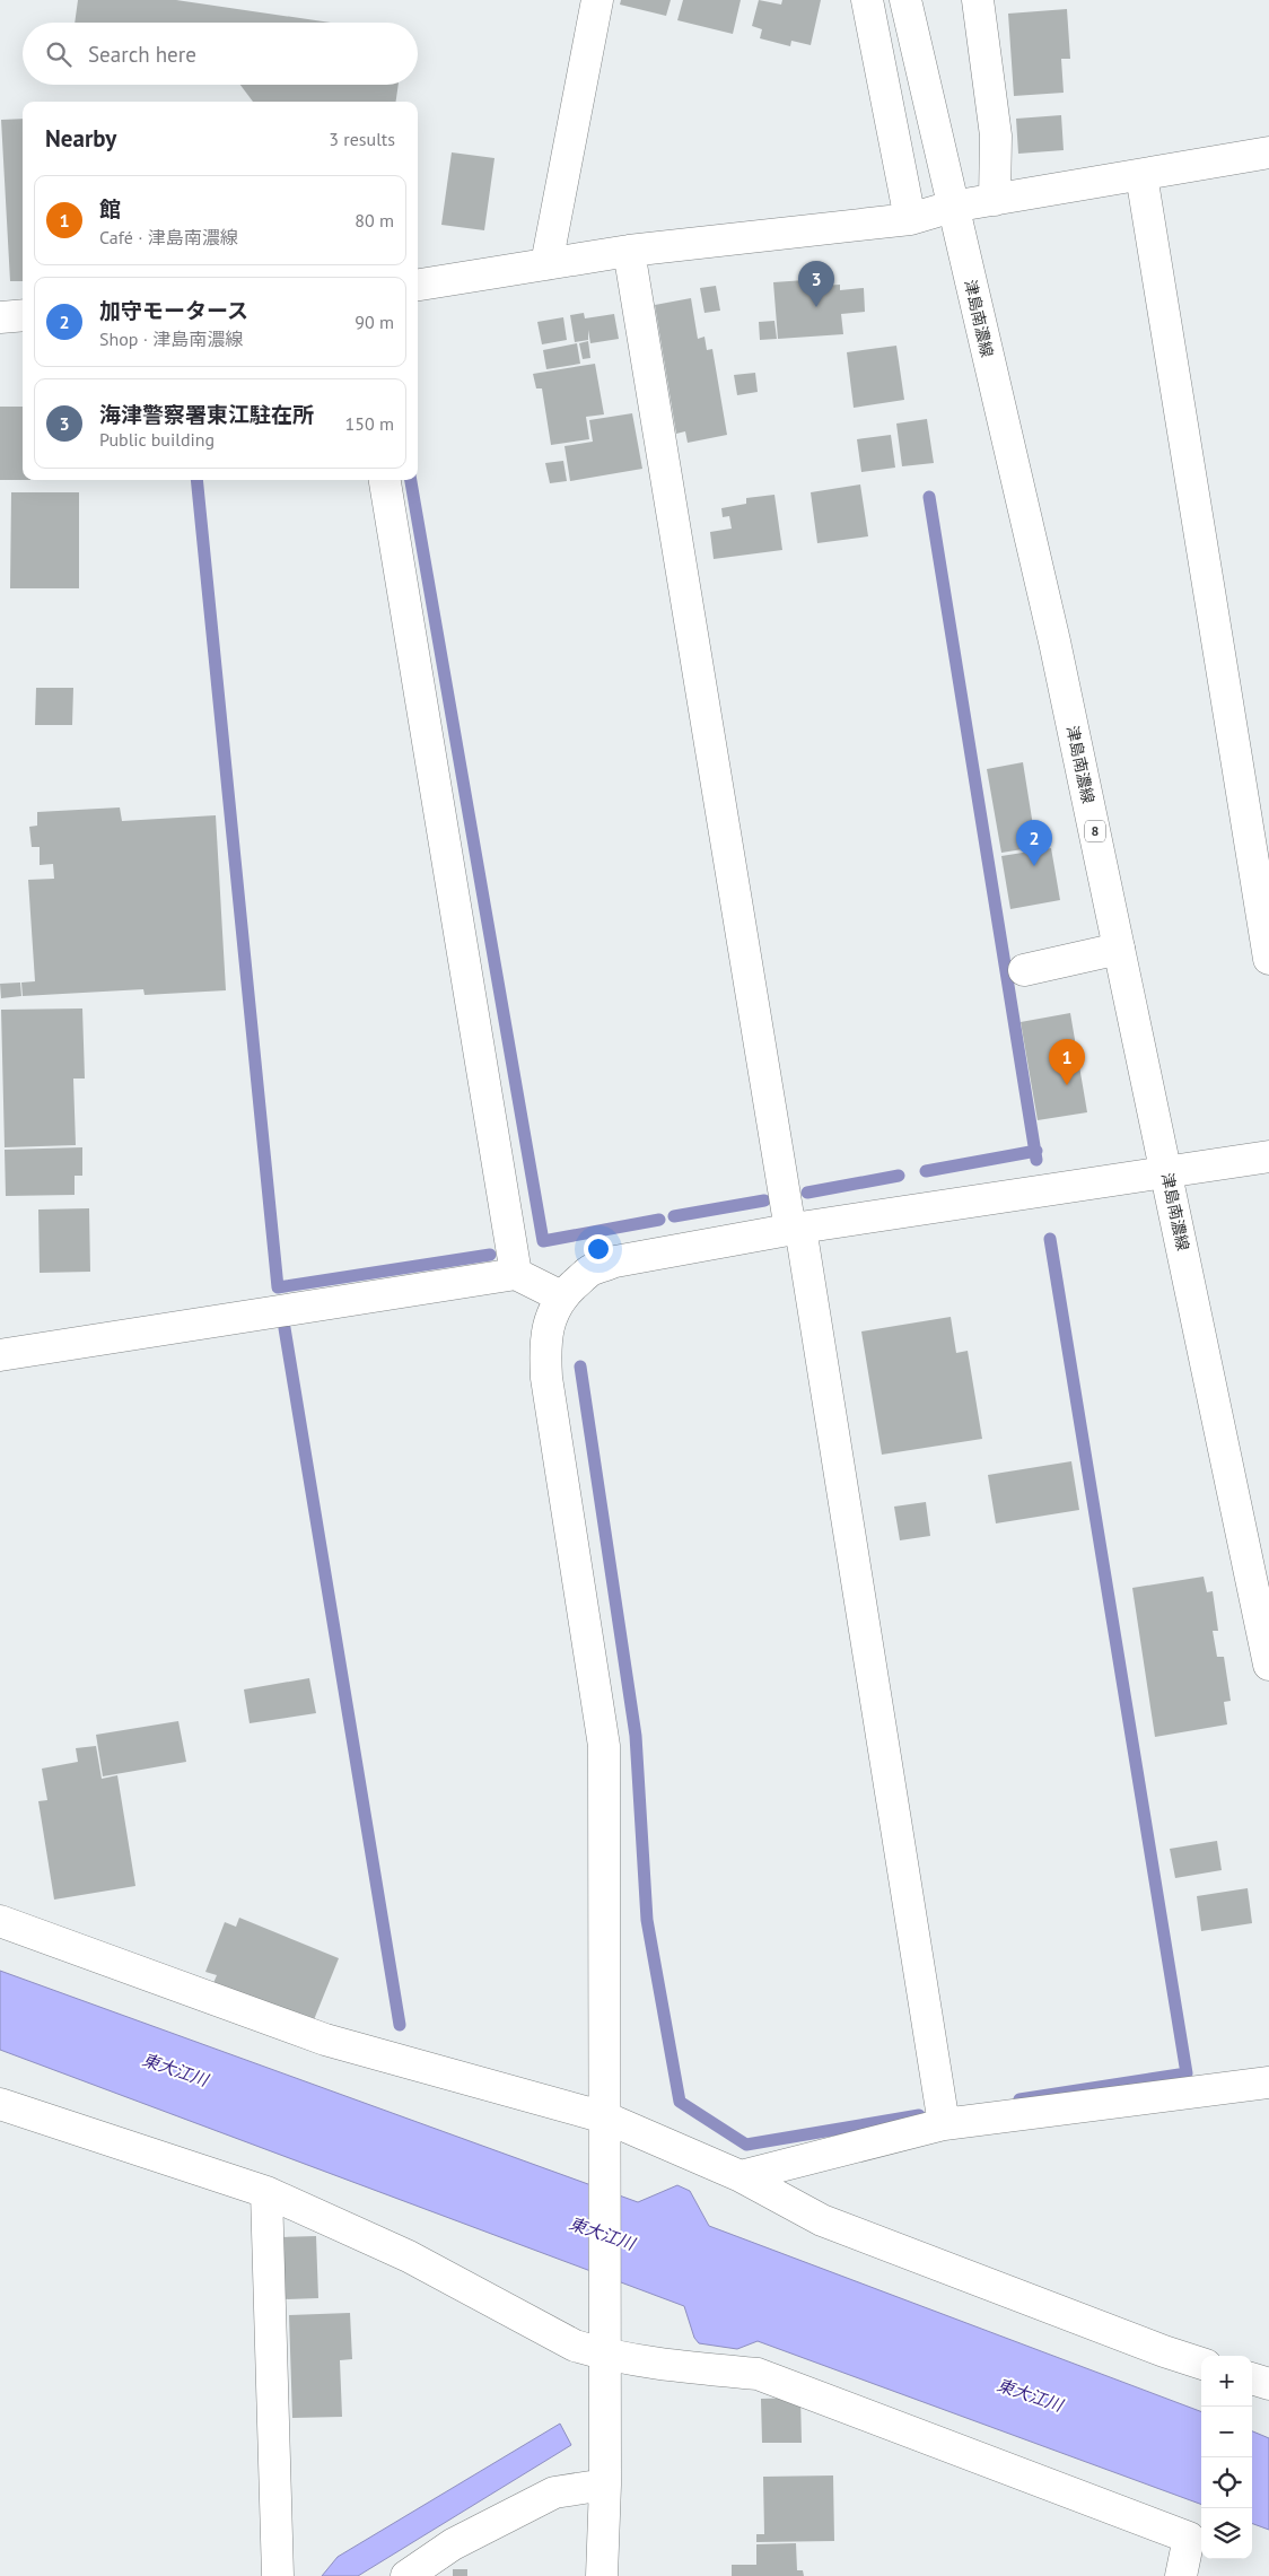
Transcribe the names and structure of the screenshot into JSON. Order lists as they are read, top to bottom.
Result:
{
  "streets": {
    "street": ["津島南濃線", "8"]
  },
  "water": ["東大江川"],
  "page": {
    "search": "Search here",
    "heading": ["Nearby", "3 results"],
    "list": [
      {
        "mark": "1",
        "name": "館",
        "note": "Café · 津島南濃線",
        "value": "80 m"
      },
      {
        "mark": "2",
        "name": "加守モータース",
        "note": "Shop · 津島南濃線",
        "value": "90 m"
      },
      {
        "mark": "3",
        "name": "海津警察署東江駐在所",
        "note": "Public building",
        "value": "150 m"
      }
    ],
    "pins": ["3", "2", "1"],
    "map_buttons": ["+", "−"]
  }
}
